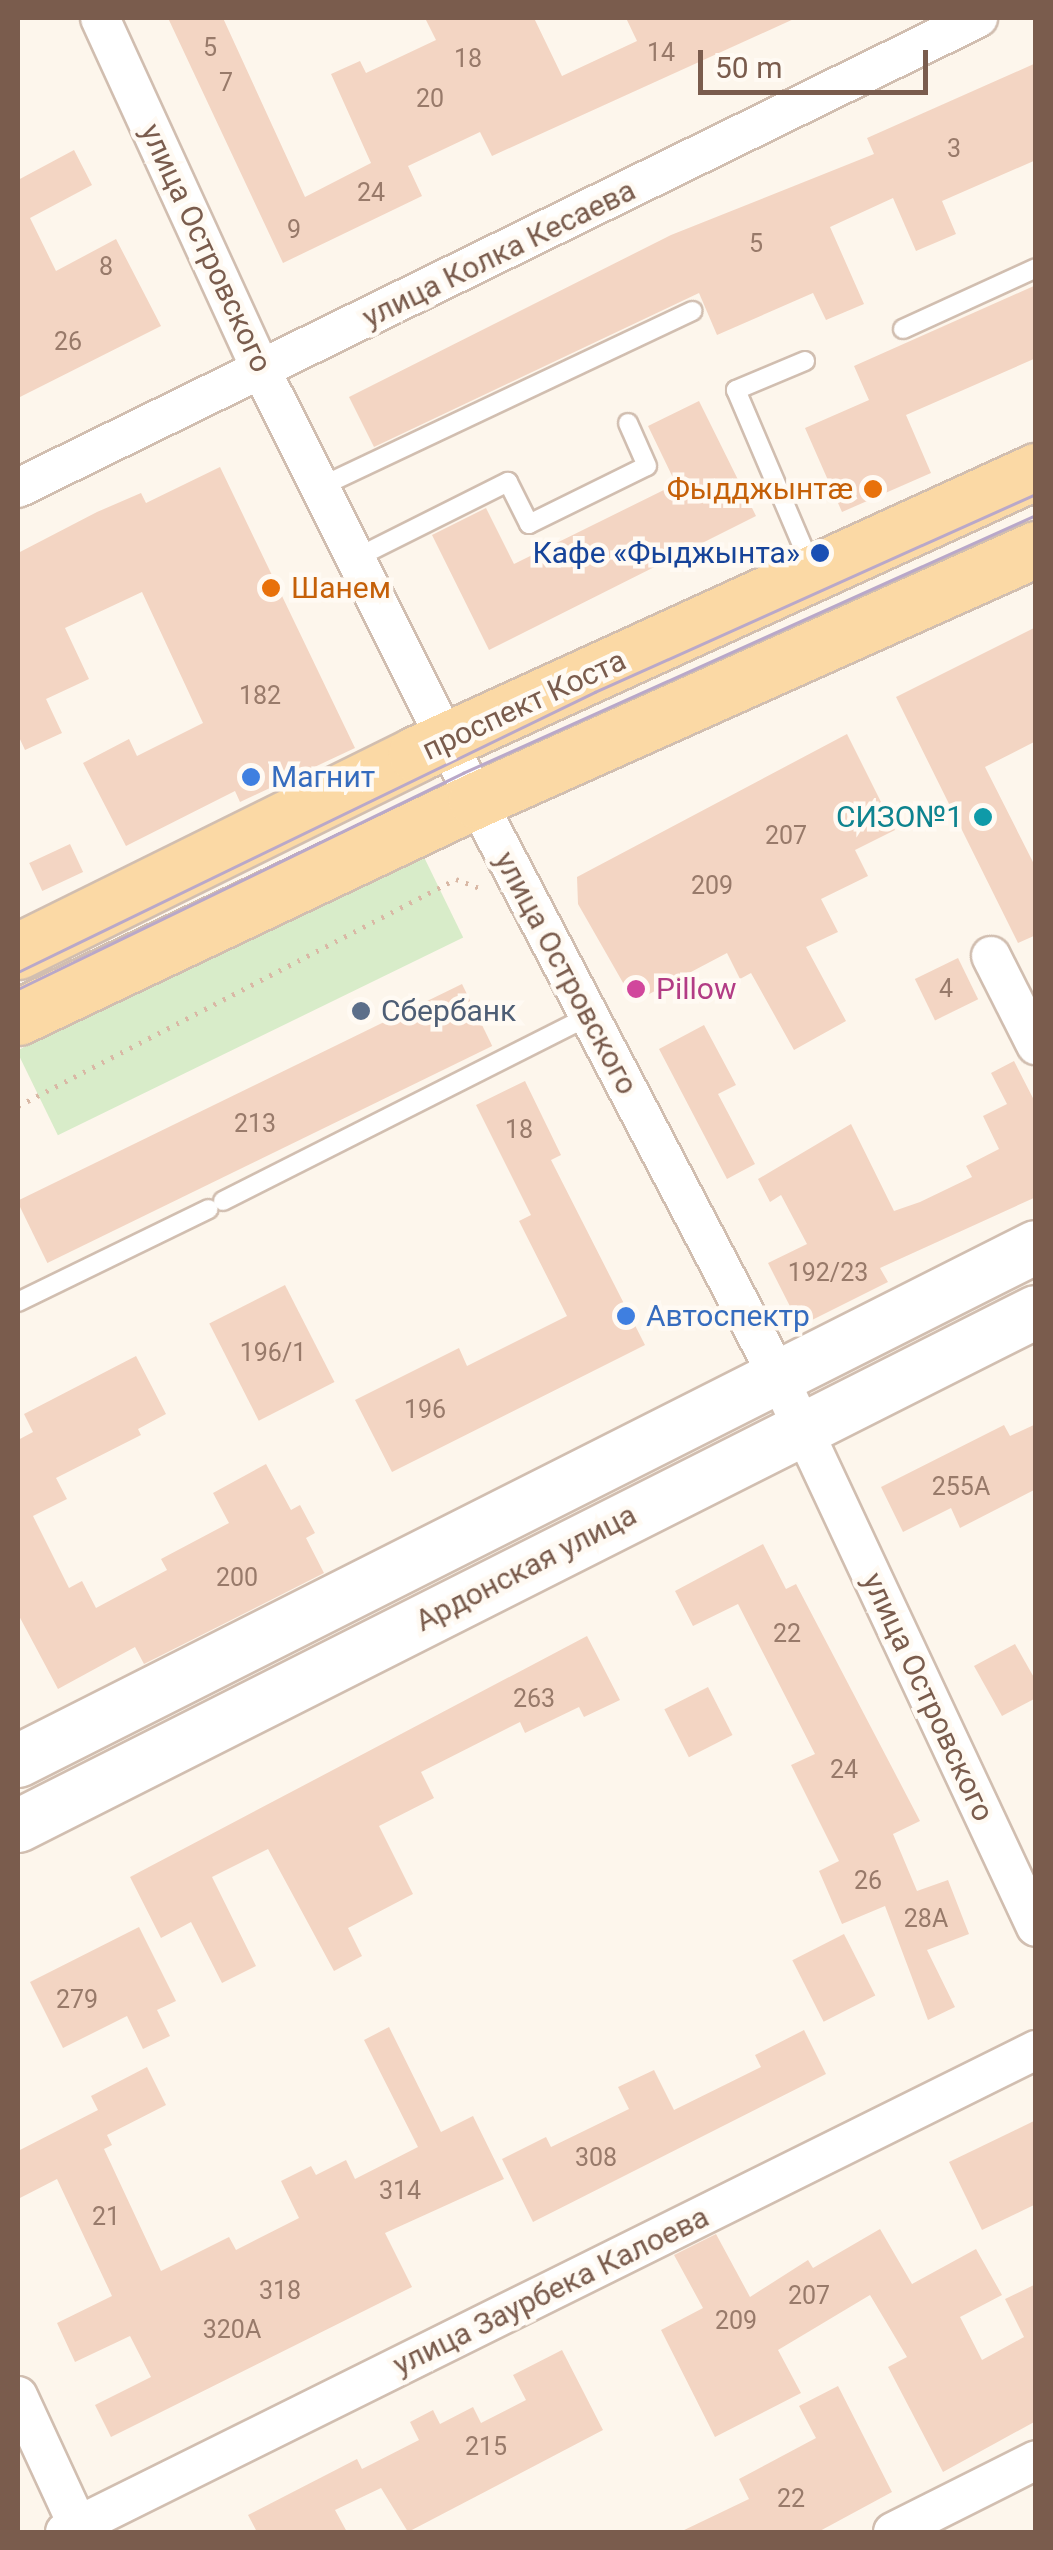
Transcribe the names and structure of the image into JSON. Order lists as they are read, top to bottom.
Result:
{
  "streets": {
    "main road": ["проспект Коста", "Ардонская улица"],
    "street": ["улица Островского", "улица Колка Кесаева", "улица Заурбека Калоева"]
  },
  "crossings": [
    ["улица Островского", "улица Колка Кесаева"],
    ["улица Островского", "проспект Коста"],
    ["улица Островского", "Ардонская улица"]
  ],
  "places": [
    "Фыдджынтӕ",
    "Кафе «Фыджынта»",
    "Шанем",
    "Магнит",
    "СИЗО№1",
    "Pillow",
    "Сбербанк",
    "Автоспектр"
  ],
  "house_numbers": [
    "5",
    "14",
    "18",
    "7",
    "20",
    "3",
    "24",
    "9",
    "5",
    "8",
    "26",
    "182",
    "207",
    "209",
    "4",
    "213",
    "18",
    "192/23",
    "196/1",
    "196",
    "255А",
    "200",
    "22",
    "263",
    "24",
    "26",
    "28А",
    "279",
    "308",
    "314",
    "21",
    "318",
    "207",
    "209",
    "320А",
    "215",
    "22"
  ],
  "scale_bar": "50 m"
}
